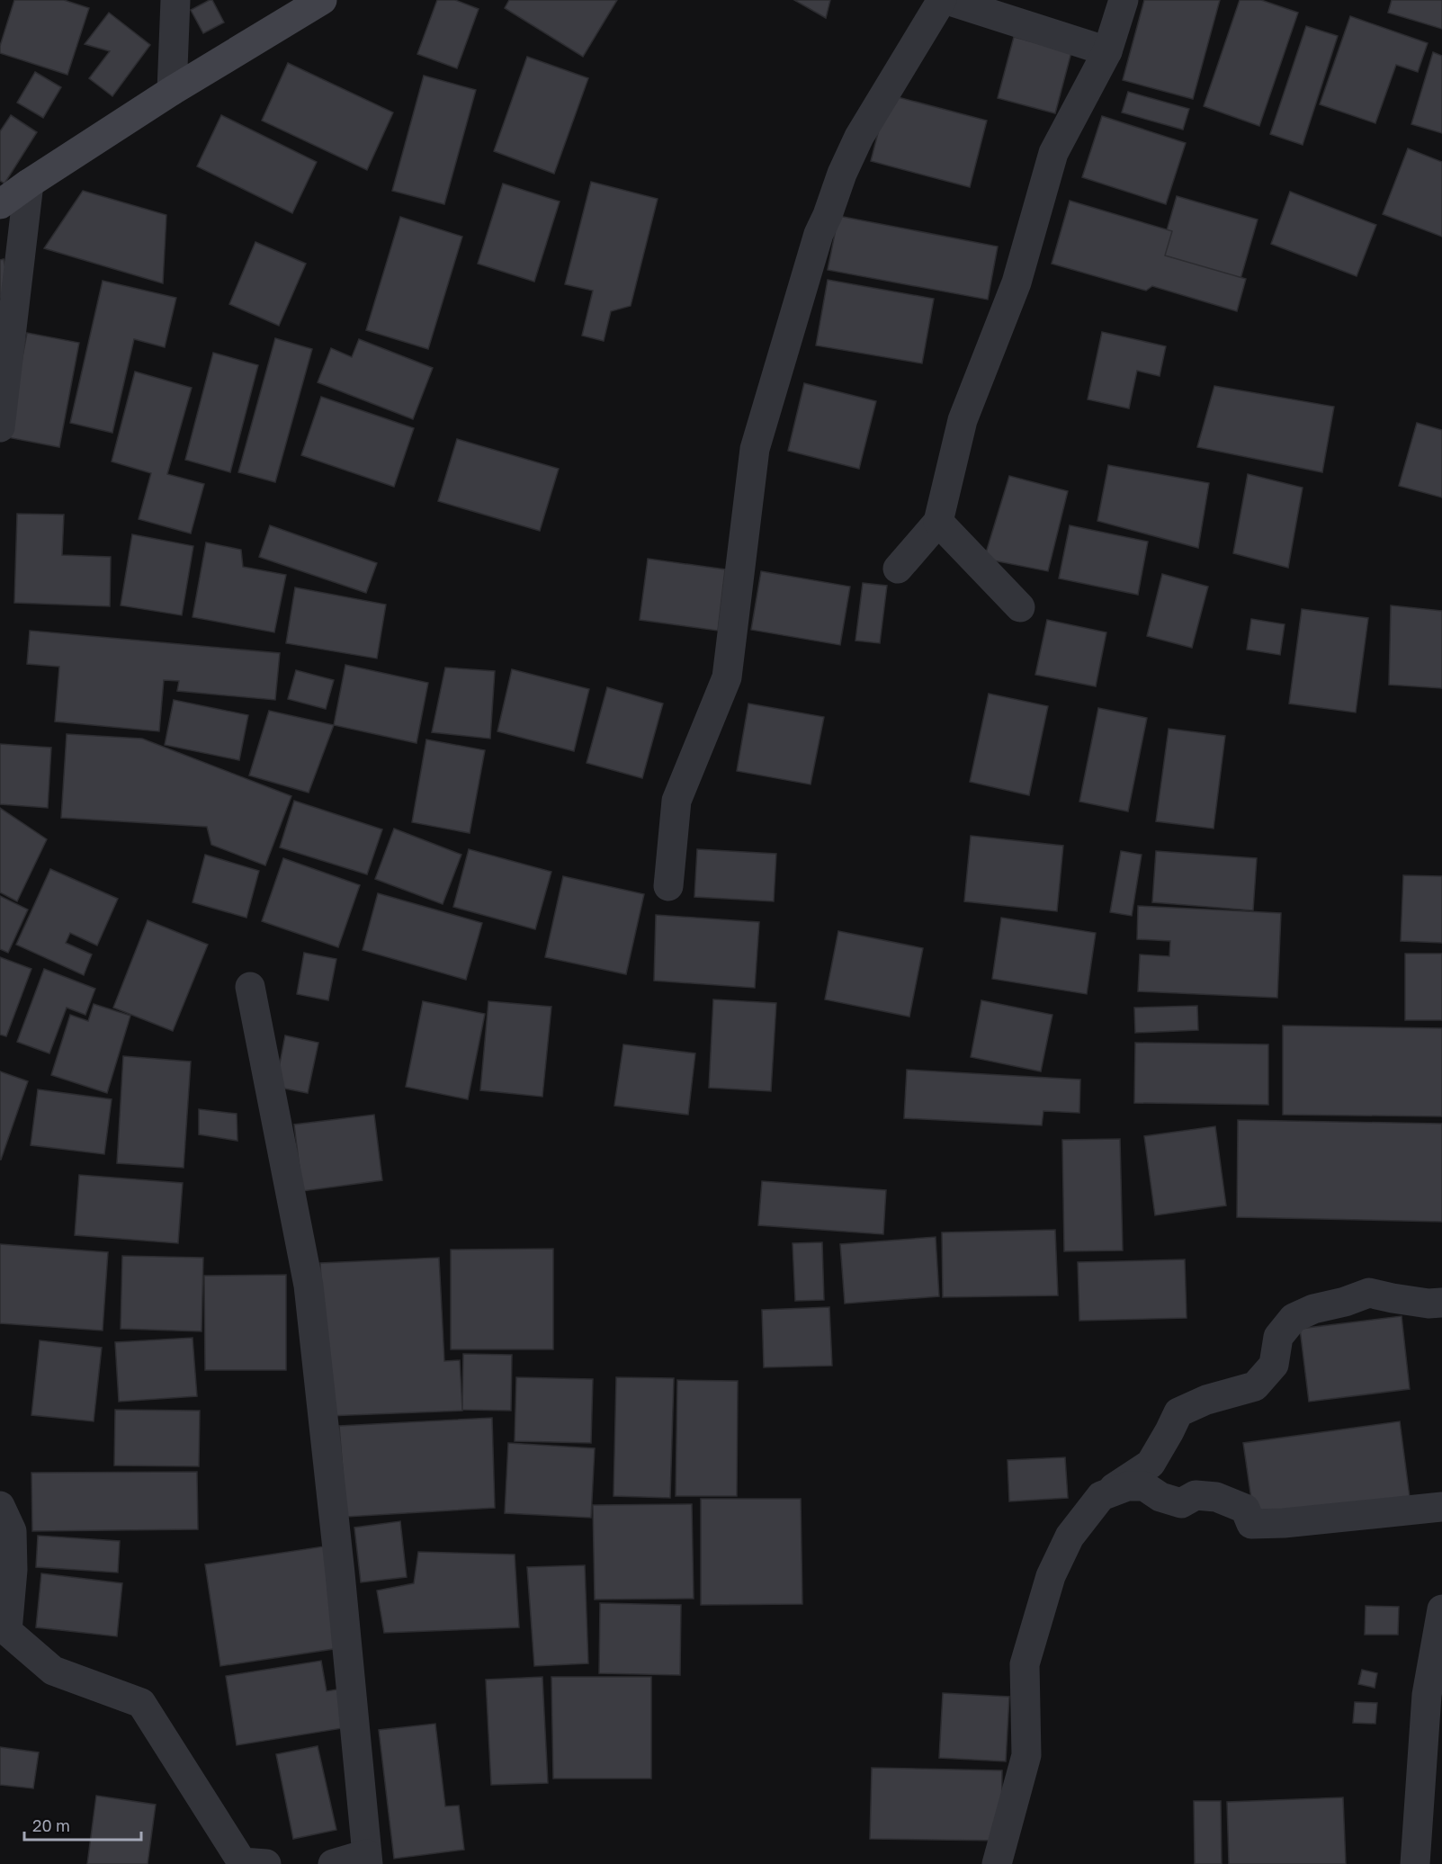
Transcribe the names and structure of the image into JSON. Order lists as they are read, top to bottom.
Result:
{
  "scale_bar": "20 m"
}
